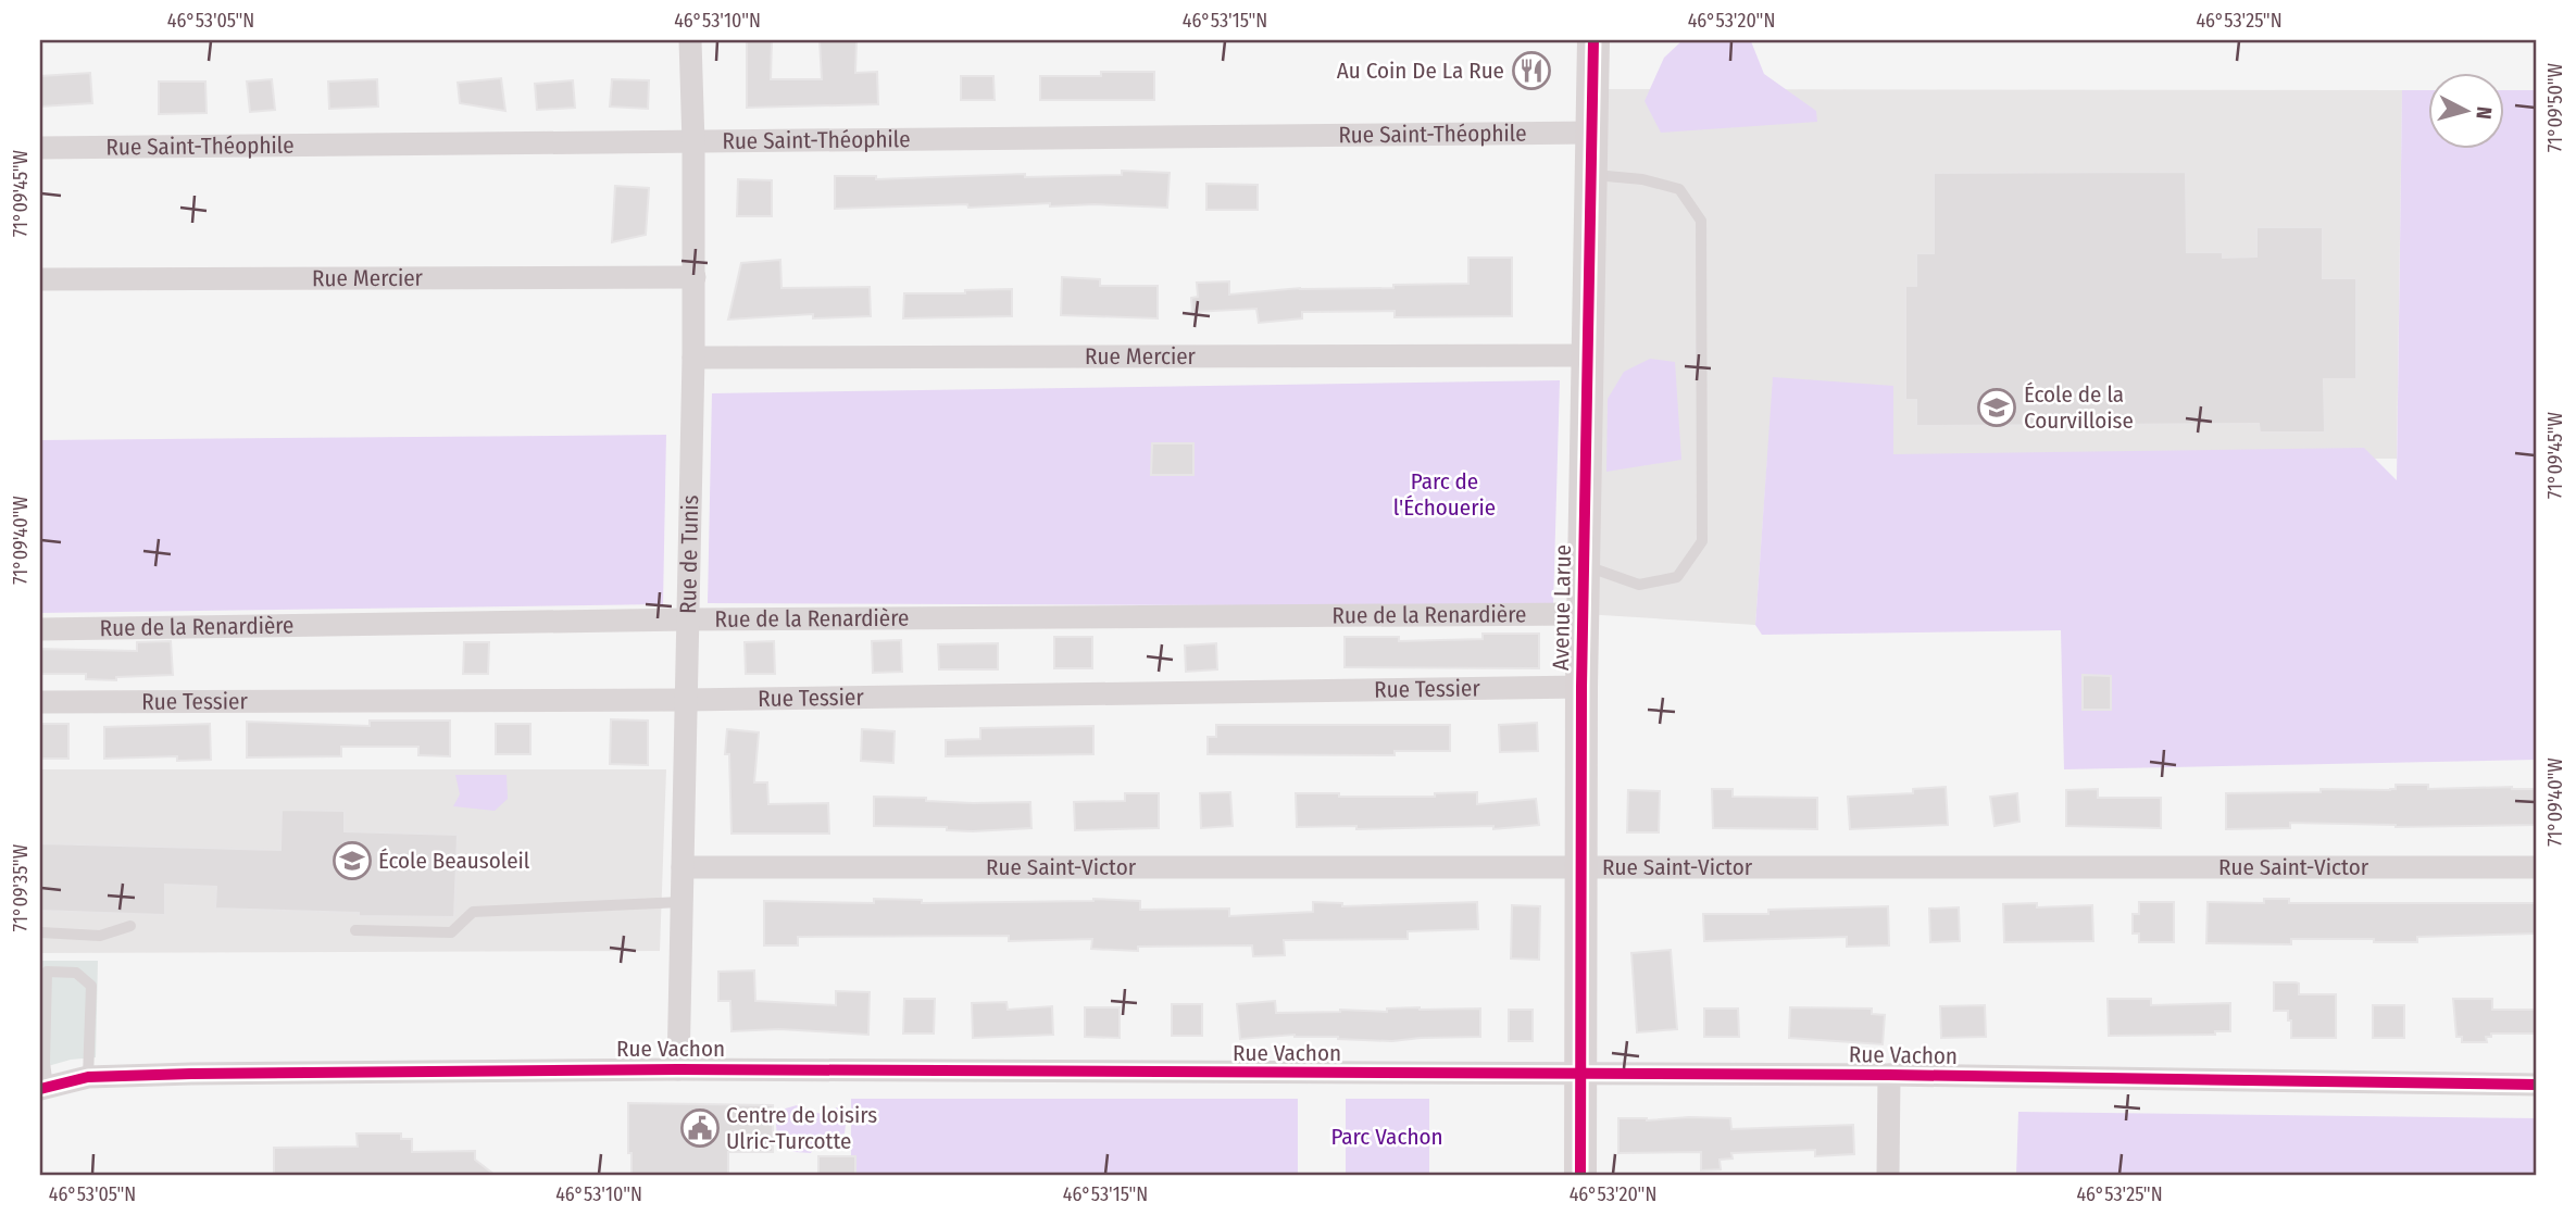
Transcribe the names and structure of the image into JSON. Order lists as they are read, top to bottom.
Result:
{
  "streets": {
    "street": [
      "Rue Saint-Théophile",
      "Rue Mercier",
      "Rue de Tunis",
      "Avenue Larue",
      "Rue de la Renardière",
      "Rue Tessier",
      "Rue Saint-Victor",
      "Rue Vachon"
    ]
  },
  "crossings": [
    ["Rue Saint-Théophile", "Rue de Tunis"],
    ["Rue Saint-Théophile", "Avenue Larue"],
    ["Rue Mercier", "Rue de Tunis"],
    ["Rue Mercier", "Avenue Larue"],
    ["Rue de Tunis", "Rue de la Renardière"],
    ["Rue de Tunis", "Rue Tessier"],
    ["Rue de Tunis", "Rue Saint-Victor"],
    ["Rue de Tunis", "Rue Vachon"],
    ["Avenue Larue", "Rue de la Renardière"],
    ["Avenue Larue", "Rue Tessier"],
    ["Avenue Larue", "Rue Saint-Victor"],
    ["Avenue Larue", "Rue Vachon"]
  ],
  "parks": ["Parc de l'Échouerie", "Parc Vachon"],
  "places": {
    "restaurant": ["Au Coin De La Rue"],
    "school or university": ["École de la Courvilloise", "École Beausoleil"],
    "public building": ["Centre de loisirs Ulric-Turcotte"]
  },
  "north": "right",
  "coordinates": [
    "46°53'05\"N",
    "46°53'10\"N",
    "46°53'15\"N",
    "46°53'20\"N",
    "46°53'25\"N",
    "71°09'50\"W",
    "71°09'45\"W",
    "71°09'40\"W",
    "71°09'35\"W"
  ]
}
